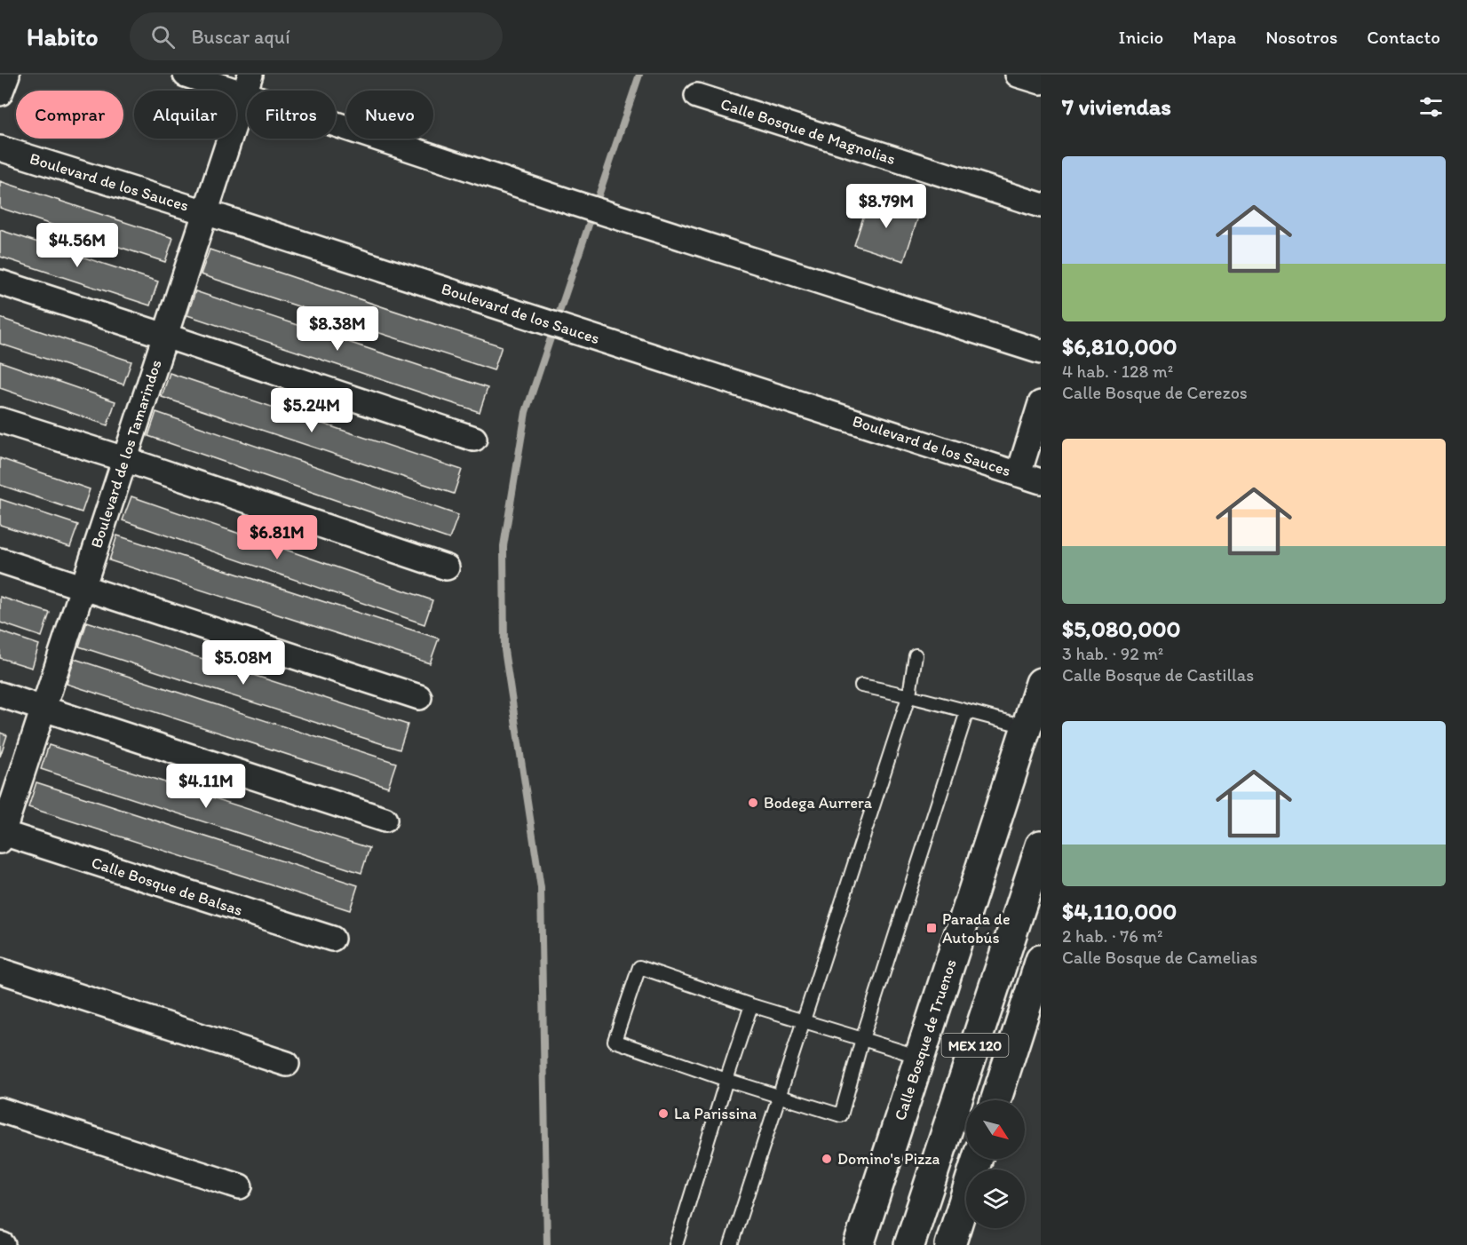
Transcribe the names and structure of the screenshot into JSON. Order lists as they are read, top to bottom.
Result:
{
  "streets": {
    "street": [
      "Calle Bosque de Magnolias",
      "Boulevard de los Sauces",
      "Boulevard de los Tamarindos",
      "Calle Bosque de Balsas",
      "Calle Bosque de Truenos",
      "MEX 120"
    ]
  },
  "crossings": [
    ["Boulevard de los Sauces", "Boulevard de los Tamarindos"],
    ["Boulevard de los Tamarindos", "Calle Bosque de Balsas"]
  ],
  "places": {
    "other": ["Bodega Aurrera", "La Parissina", "Domino's Pizza"],
    "transit": ["Parada de Autobús"]
  },
  "north": "bottom right",
  "page": {
    "header": "Habito",
    "search": "Buscar aquí",
    "nav": [
      "Inicio",
      "Mapa",
      "Nosotros",
      "Contacto"
    ],
    "heading": "7 viviendas",
    "chip": [
      "Comprar",
      "Alquilar",
      "Filtros",
      "Nuevo"
    ],
    "list": [
      {
        "name": "$6,810,000",
        "note": "4 hab. · 128 m² · Calle Bosque de Cerezos"
      },
      {
        "name": "$5,080,000",
        "note": "3 hab. · 92 m² · Calle Bosque de Castillas"
      },
      {
        "name": "$4,110,000",
        "note": "2 hab. · 76 m² · Calle Bosque de Camelias"
      }
    ],
    "price": [
      "$8.79M",
      "$4.56M",
      "$8.38M",
      "$5.24M",
      "$6.81M",
      "$5.08M",
      "$4.11M"
    ]
  }
}
